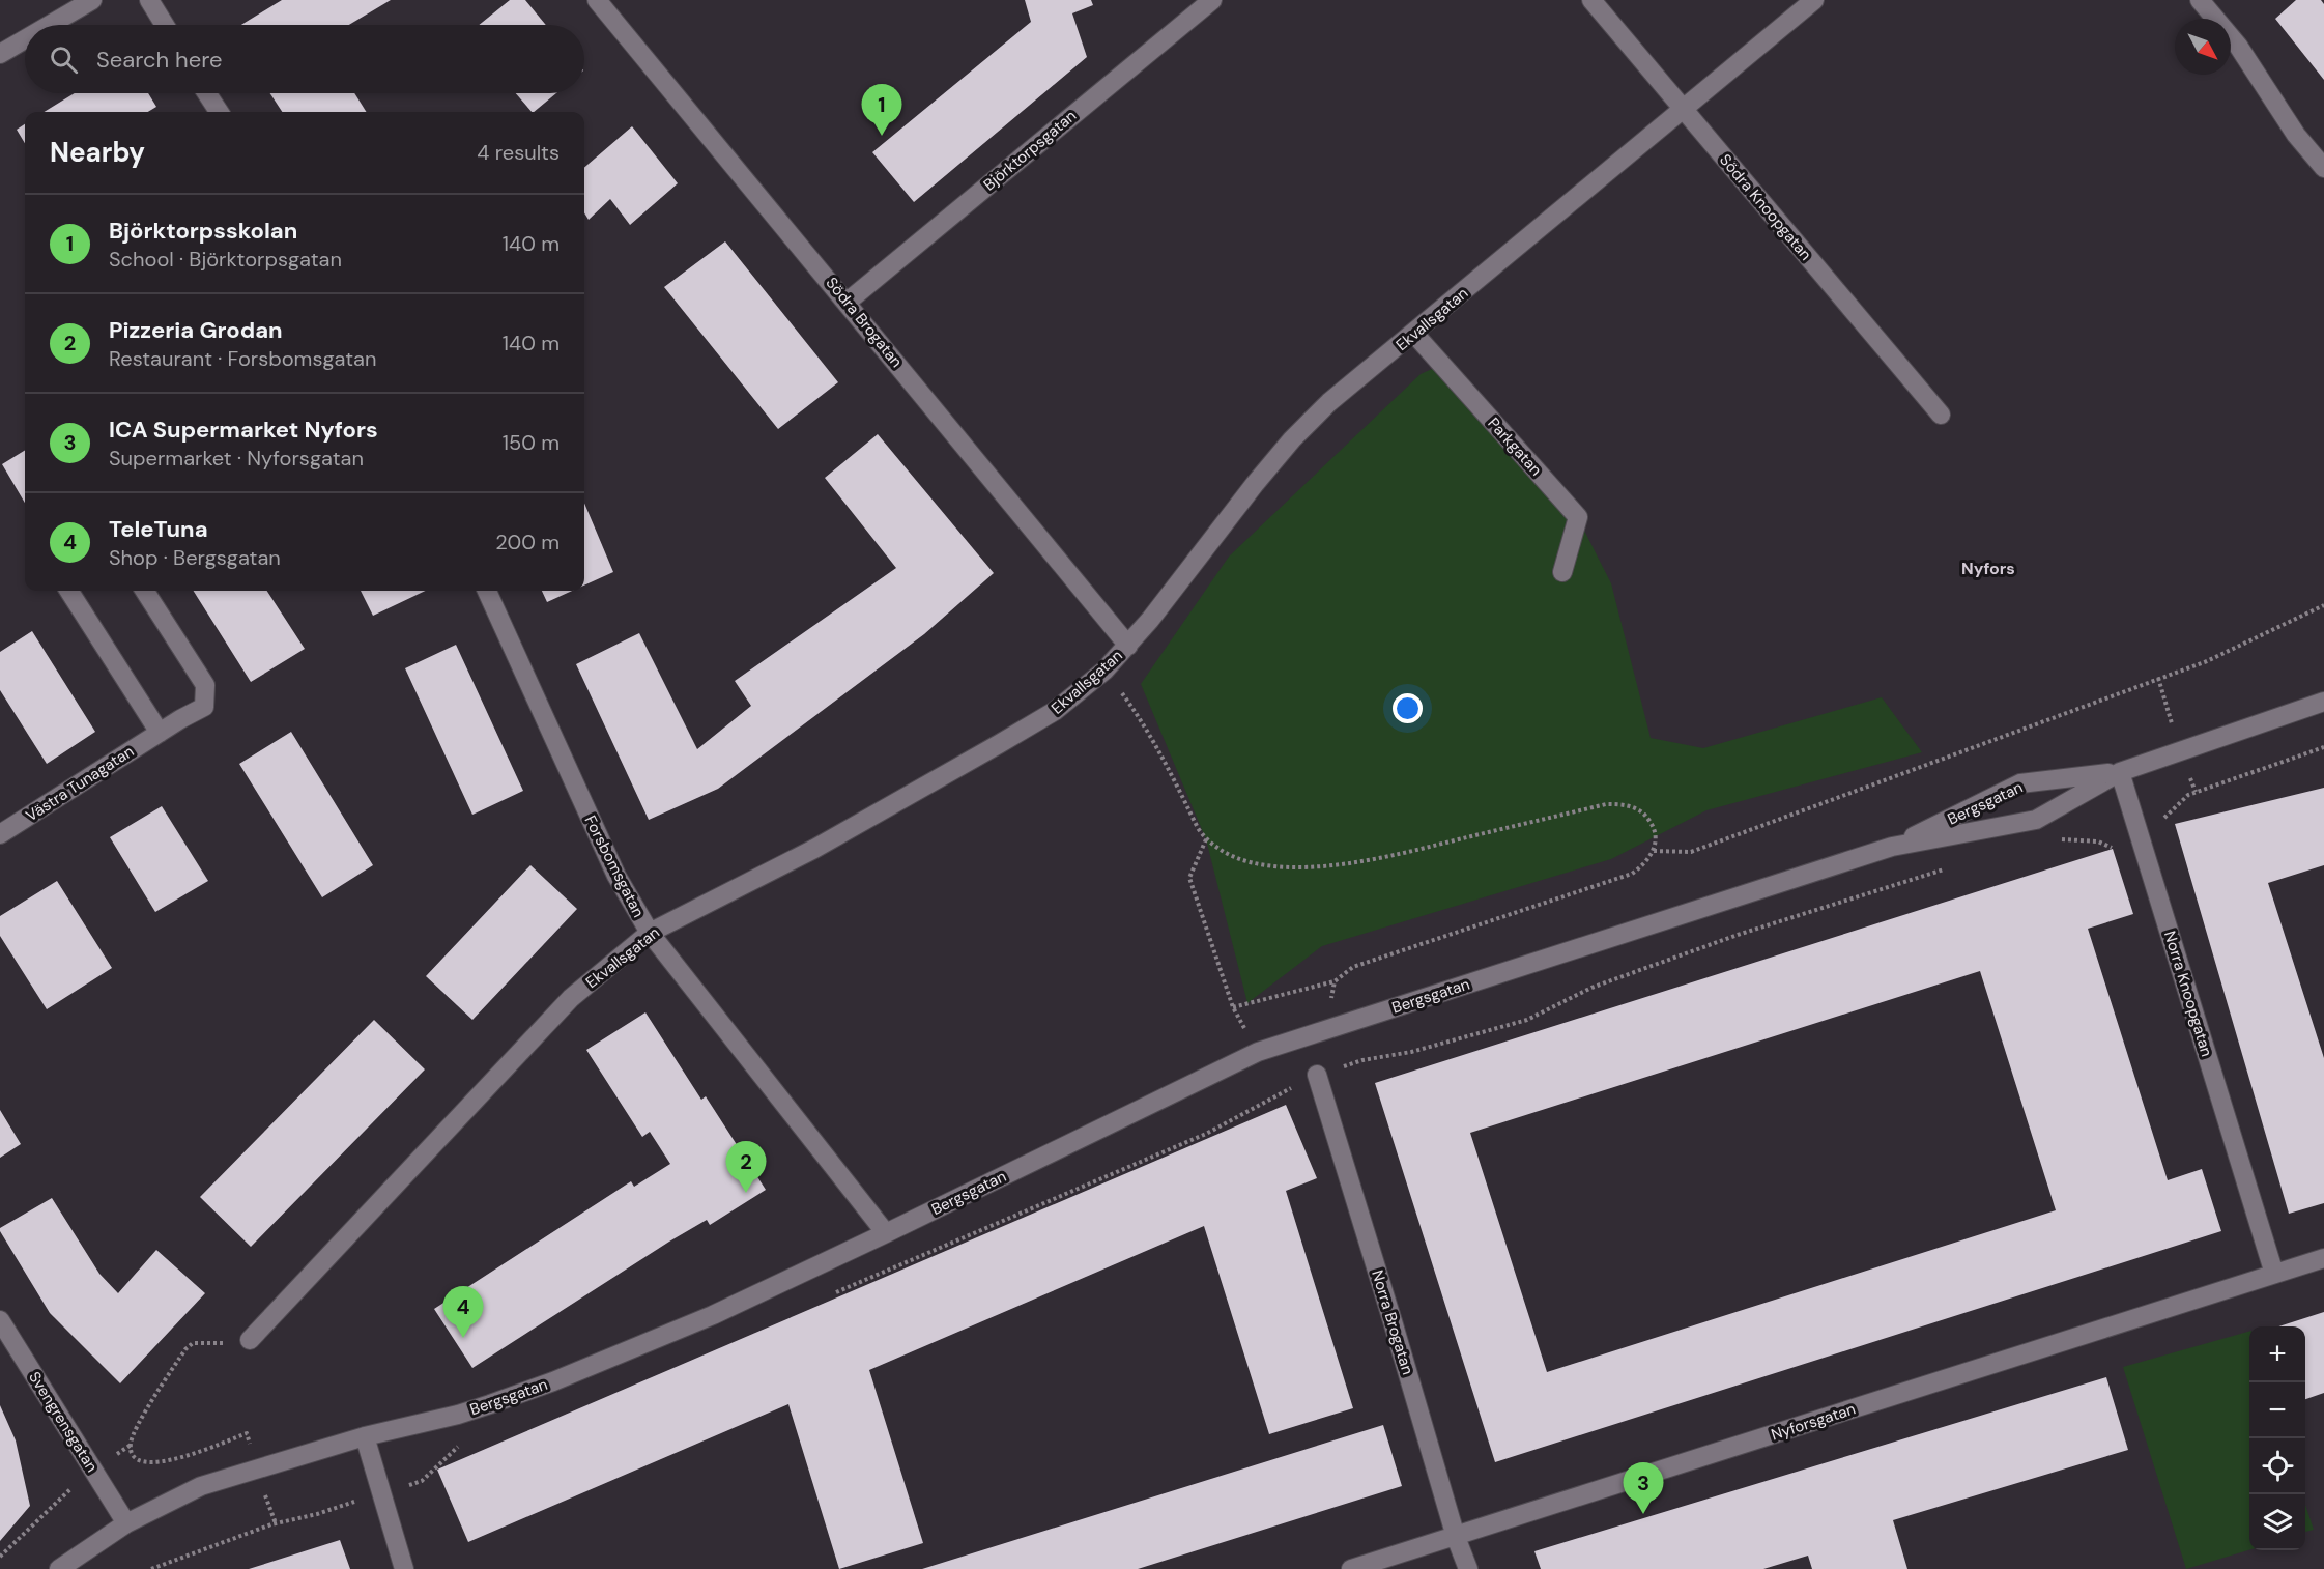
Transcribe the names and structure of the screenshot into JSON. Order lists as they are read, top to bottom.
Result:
{
  "streets": {
    "street": [
      "Björktorpsgatan",
      "Södra Knoopgatan",
      "Ekvallsgatan",
      "Södra Brogatan",
      "Parkgatan",
      "Västra Tunagatan",
      "Bergsgatan",
      "Forsbomsgatan",
      "Norra Knoopgatan",
      "Norra Brogatan",
      "Svengrensgatan",
      "Nyforsgatan"
    ]
  },
  "crossings": [
    ["Björktorpsgatan", "Södra Brogatan"],
    ["Södra Knoopgatan", "Ekvallsgatan"],
    ["Ekvallsgatan", "Södra Brogatan"],
    ["Ekvallsgatan", "Parkgatan"],
    ["Ekvallsgatan", "Forsbomsgatan"],
    ["Bergsgatan", "Forsbomsgatan"],
    ["Bergsgatan", "Norra Knoopgatan"],
    ["Bergsgatan", "Svengrensgatan"],
    ["Norra Knoopgatan", "Nyforsgatan"],
    ["Norra Brogatan", "Nyforsgatan"]
  ],
  "districts": ["Nyfors"],
  "north": "bottom right",
  "page": {
    "search": "Search here",
    "pins": [
      "1",
      "2",
      "4",
      "3"
    ],
    "heading": ["Nearby", "4 results"],
    "list": [
      {
        "mark": "1",
        "name": "Björktorpsskolan",
        "note": "School · Björktorpsgatan",
        "value": "140 m"
      },
      {
        "mark": "2",
        "name": "Pizzeria Grodan",
        "note": "Restaurant · Forsbomsgatan",
        "value": "140 m"
      },
      {
        "mark": "3",
        "name": "ICA Supermarket Nyfors",
        "note": "Supermarket · Nyforsgatan",
        "value": "150 m"
      },
      {
        "mark": "4",
        "name": "TeleTuna",
        "note": "Shop · Bergsgatan",
        "value": "200 m"
      }
    ],
    "map_buttons": ["+", "−"]
  }
}
